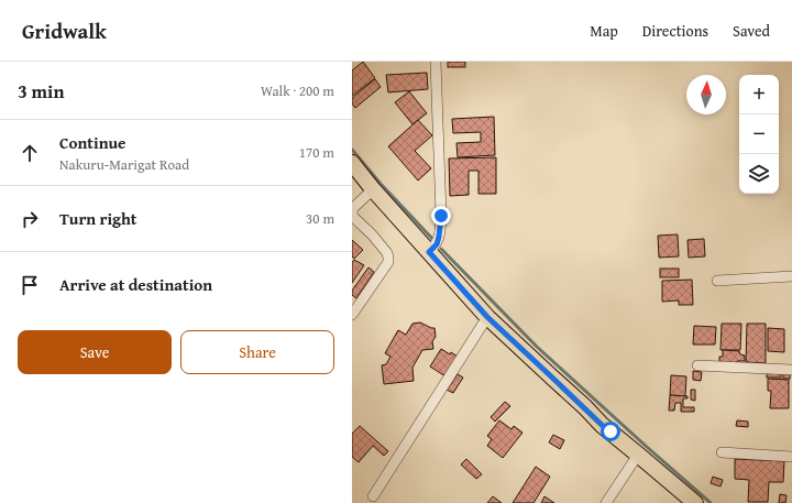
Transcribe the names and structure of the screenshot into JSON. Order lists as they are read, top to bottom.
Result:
{
  "north": "top",
  "page": {
    "header": "Gridwalk",
    "nav": ["Map", "Directions", "Saved"],
    "heading": ["3 min", "Walk · 200 m"],
    "map_buttons": ["+", "−"],
    "list": [
      ["Continue", "Nakuru-Marigat Road", "170 m"],
      ["Turn right", "30 m"],
      "Arrive at destination"
    ],
    "buttons": ["Save", "Share"]
  }
}
